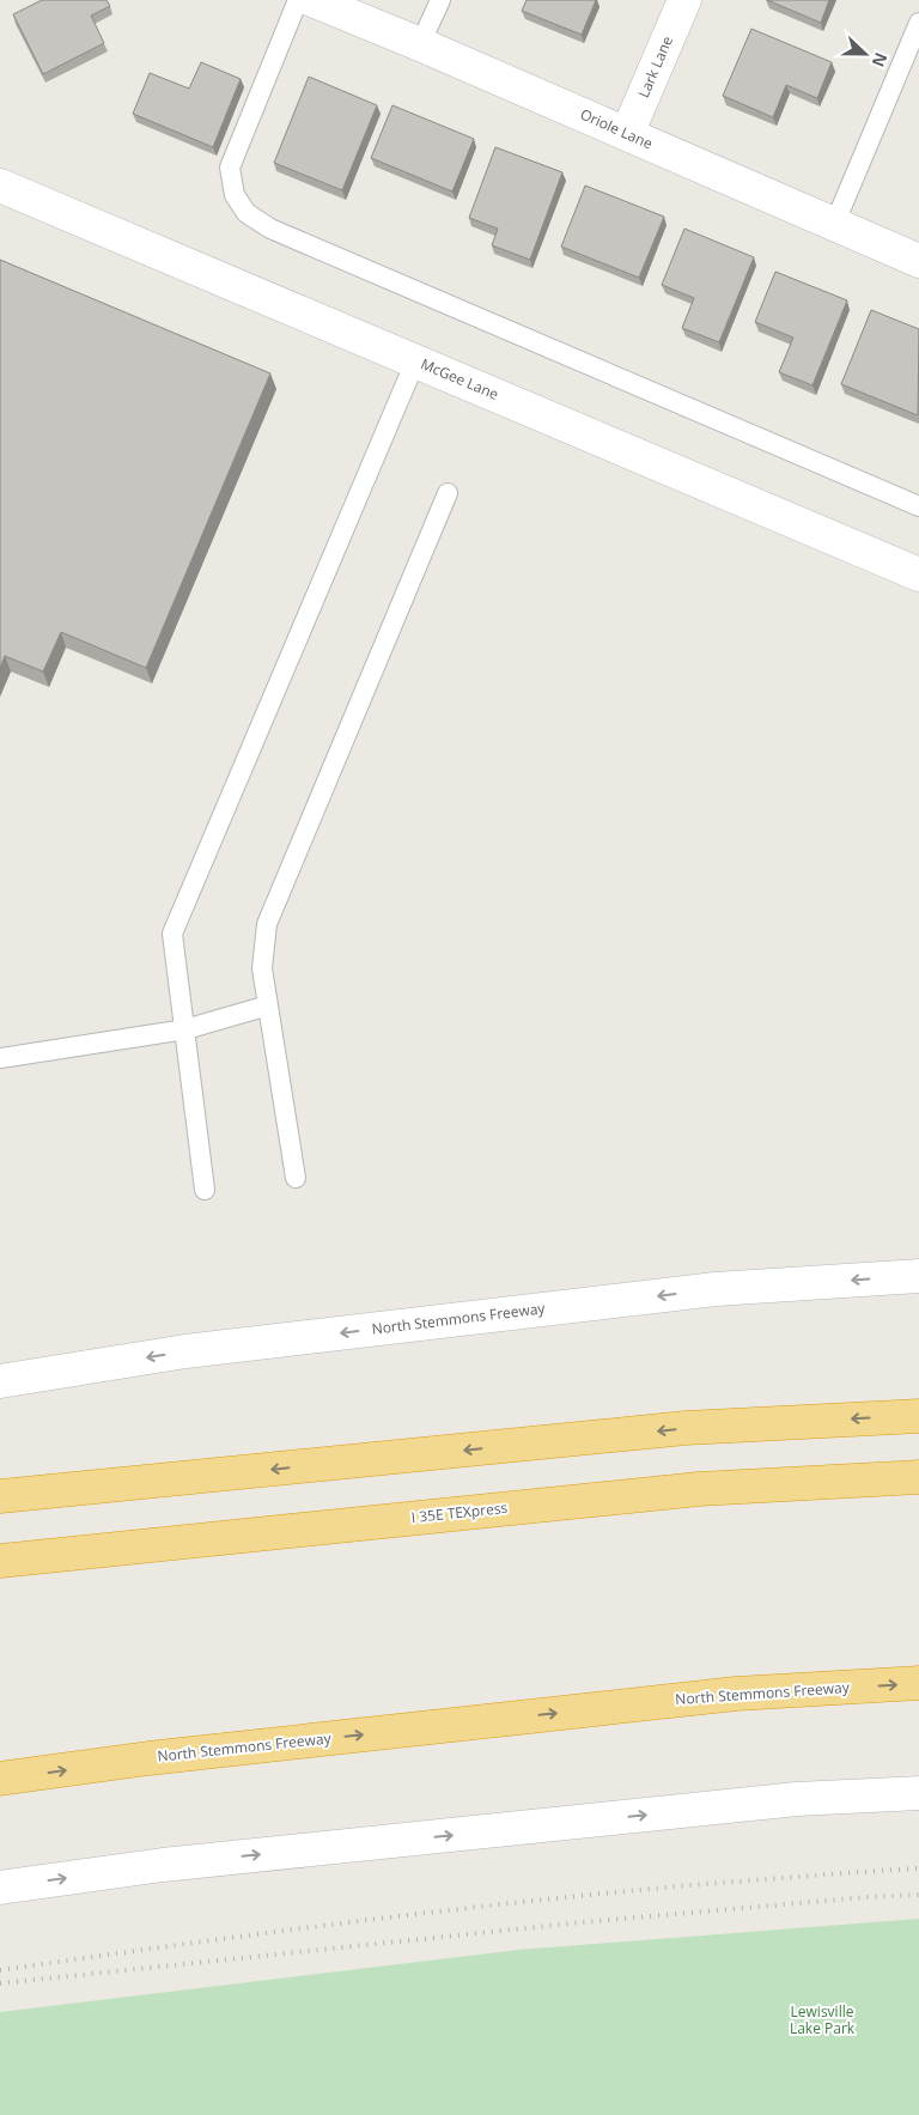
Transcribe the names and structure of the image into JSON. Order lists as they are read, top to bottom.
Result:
{
  "streets": {
    "highway": ["North Stemmons Freeway", "I 35E TEXpress"],
    "main road": ["Lark Lane", "Oriole Lane", "McGee Lane"]
  },
  "crossings": [
    ["Lark Lane", "Oriole Lane"]
  ],
  "parks": ["Lewisville Lake Park"],
  "north": "right"
}
